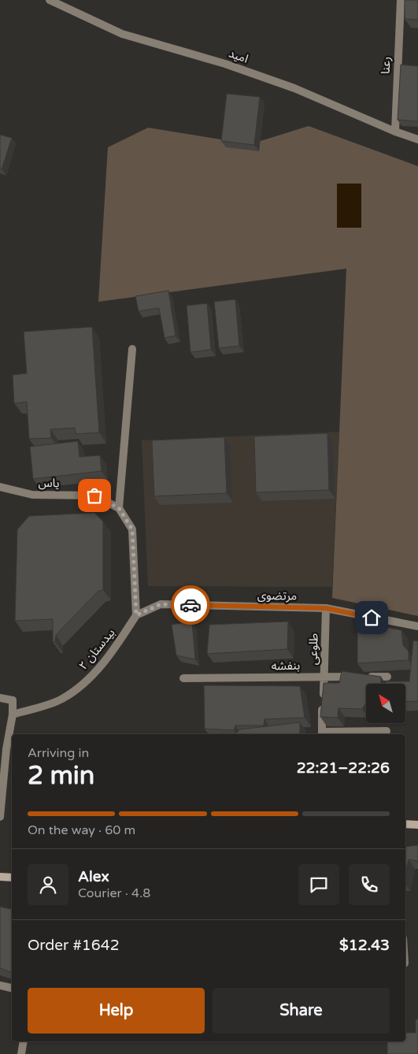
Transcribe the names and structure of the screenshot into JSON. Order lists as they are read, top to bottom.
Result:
{
  "streets": {
    "street": [
      "امید",
      "رعنا",
      "یاس",
      "مرتضوی",
      "بیدستان ۲",
      "طلوعی",
      "بنفشه"
    ]
  },
  "crossings": [
    ["امید", "رعنا"],
    ["مرتضوی", "بیدستان ۲"],
    ["مرتضوی", "طلوعی"],
    ["طلوعی", "بنفشه"]
  ],
  "north": "top left",
  "page": {
    "heading": ["2 min", "Arriving in", "22:21–22:26"],
    "panel": [
      "Alex",
      "Courier · 4.8",
      "Order #1642",
      "$12.43"
    ],
    "bar": "On the way · 60 m",
    "buttons": ["Help", "Share"]
  }
}
